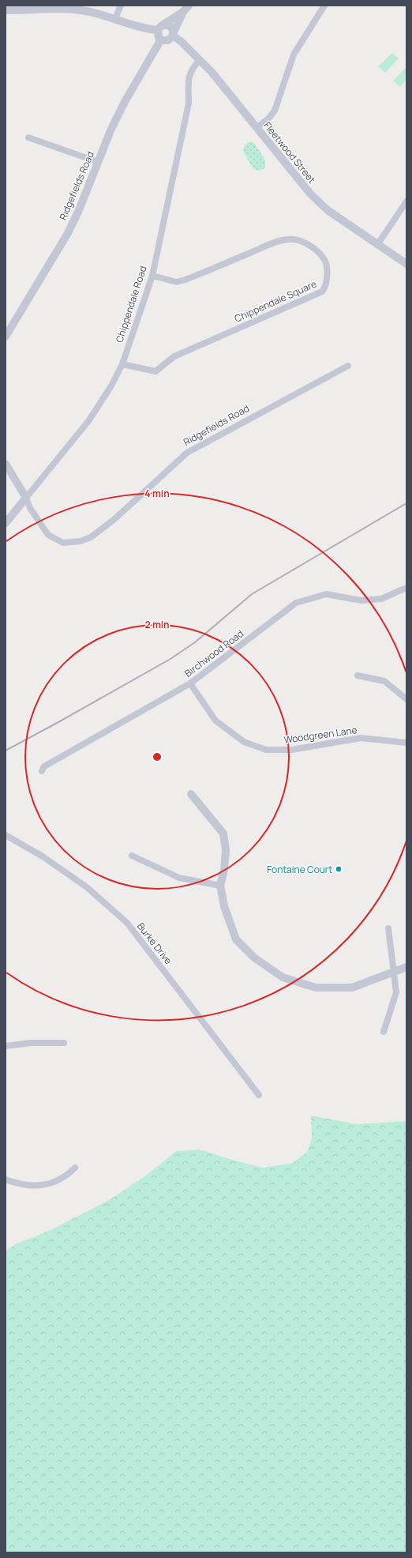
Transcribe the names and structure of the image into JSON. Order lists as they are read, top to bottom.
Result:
{
  "streets": {
    "street": [
      "Fleetwood Street",
      "Ridgefields Road",
      "Chippendale Square",
      "Chippendale Road",
      "Birchwood Road",
      "Woodgreen Lane",
      "Burke Drive"
    ]
  },
  "crossings": [
    ["Fleetwood Street", "Ridgefields Road"],
    ["Fleetwood Street", "Chippendale Road"],
    ["Ridgefields Road", "Chippendale Road"],
    ["Chippendale Square", "Chippendale Road"],
    ["Birchwood Road", "Woodgreen Lane"]
  ],
  "places": ["Fontaine Court"],
  "rings": ["4 min", "2 min"]
}
